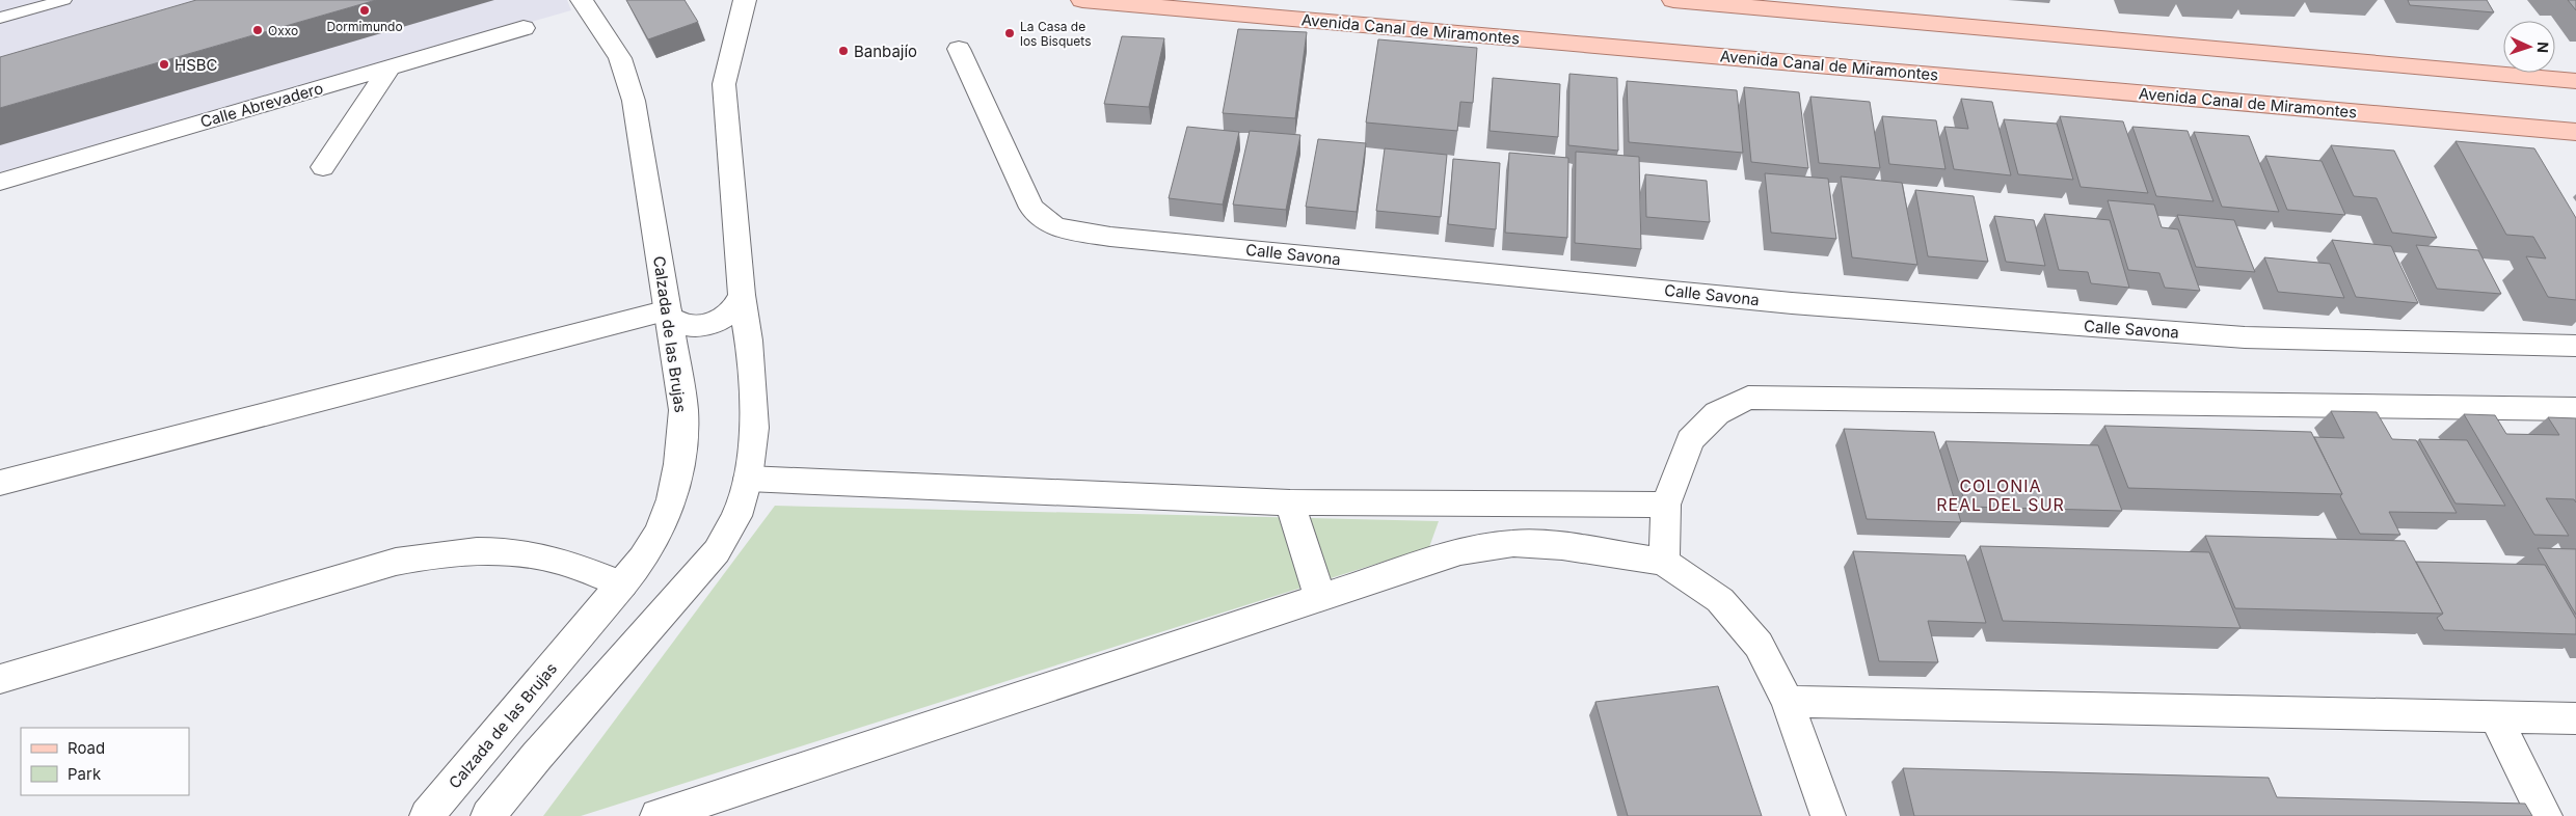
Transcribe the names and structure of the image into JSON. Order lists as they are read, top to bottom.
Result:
{
  "streets": {
    "main road": ["Avenida Canal de Miramontes"],
    "street": ["Calle Abrevadero", "Calle Savona", "Calzada de las Brujas"]
  },
  "districts": ["COLONIA REAL DEL SUR"],
  "places": [
    "Dormimundo",
    "Oxxo",
    "La Casa de los Bisquets",
    "Banbajío",
    "HSBC"
  ],
  "legend": ["Road", "Park"],
  "north": "right"
}
